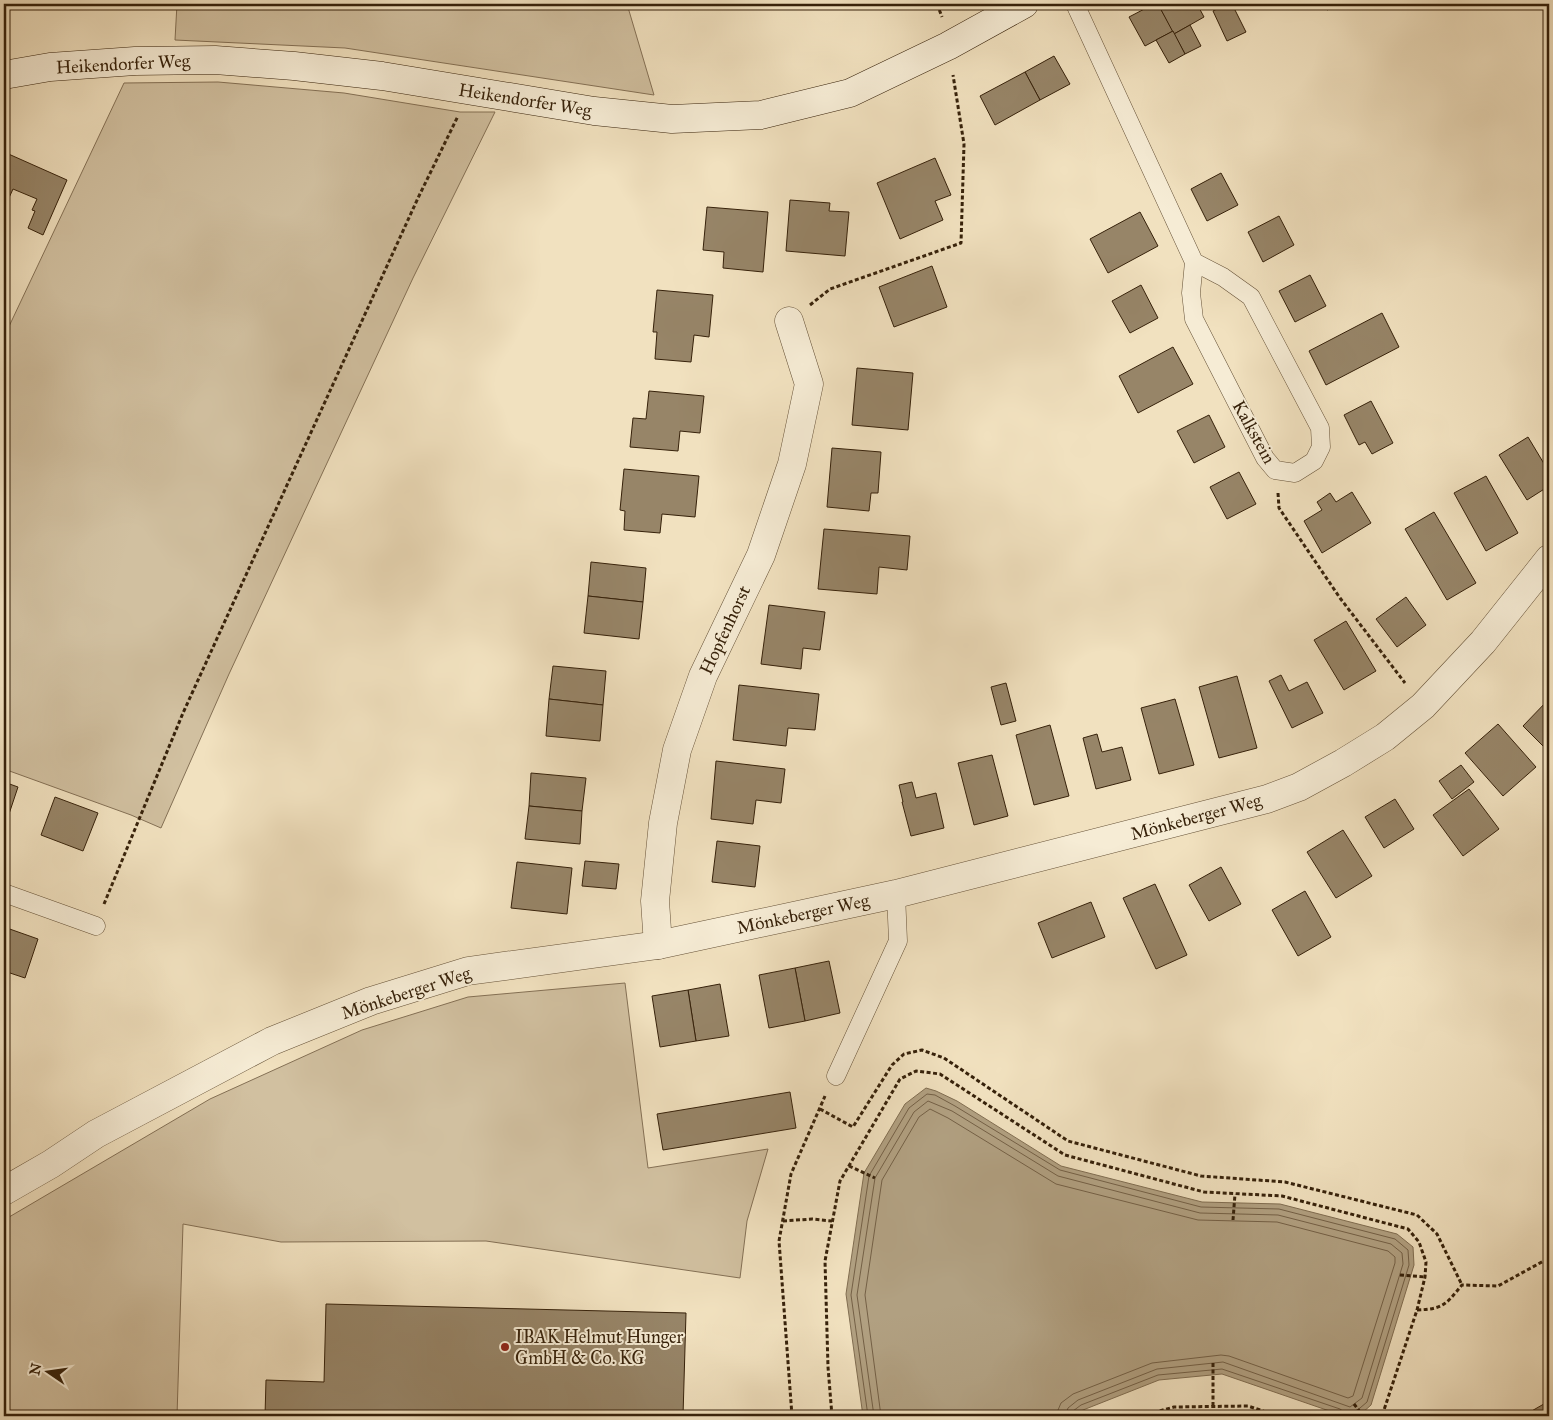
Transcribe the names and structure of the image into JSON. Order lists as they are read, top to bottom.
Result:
{
  "streets": {
    "street": ["Heikendorfer Weg", "Hopfenhorst", "Mönkeberger Weg"],
    "lane": ["Kalkstein"]
  },
  "crossings": [
    ["Hopfenhorst", "Mönkeberger Weg"]
  ],
  "places": ["IBAK Helmut Hunger GmbH & Co. KG"],
  "north": "left"
}
